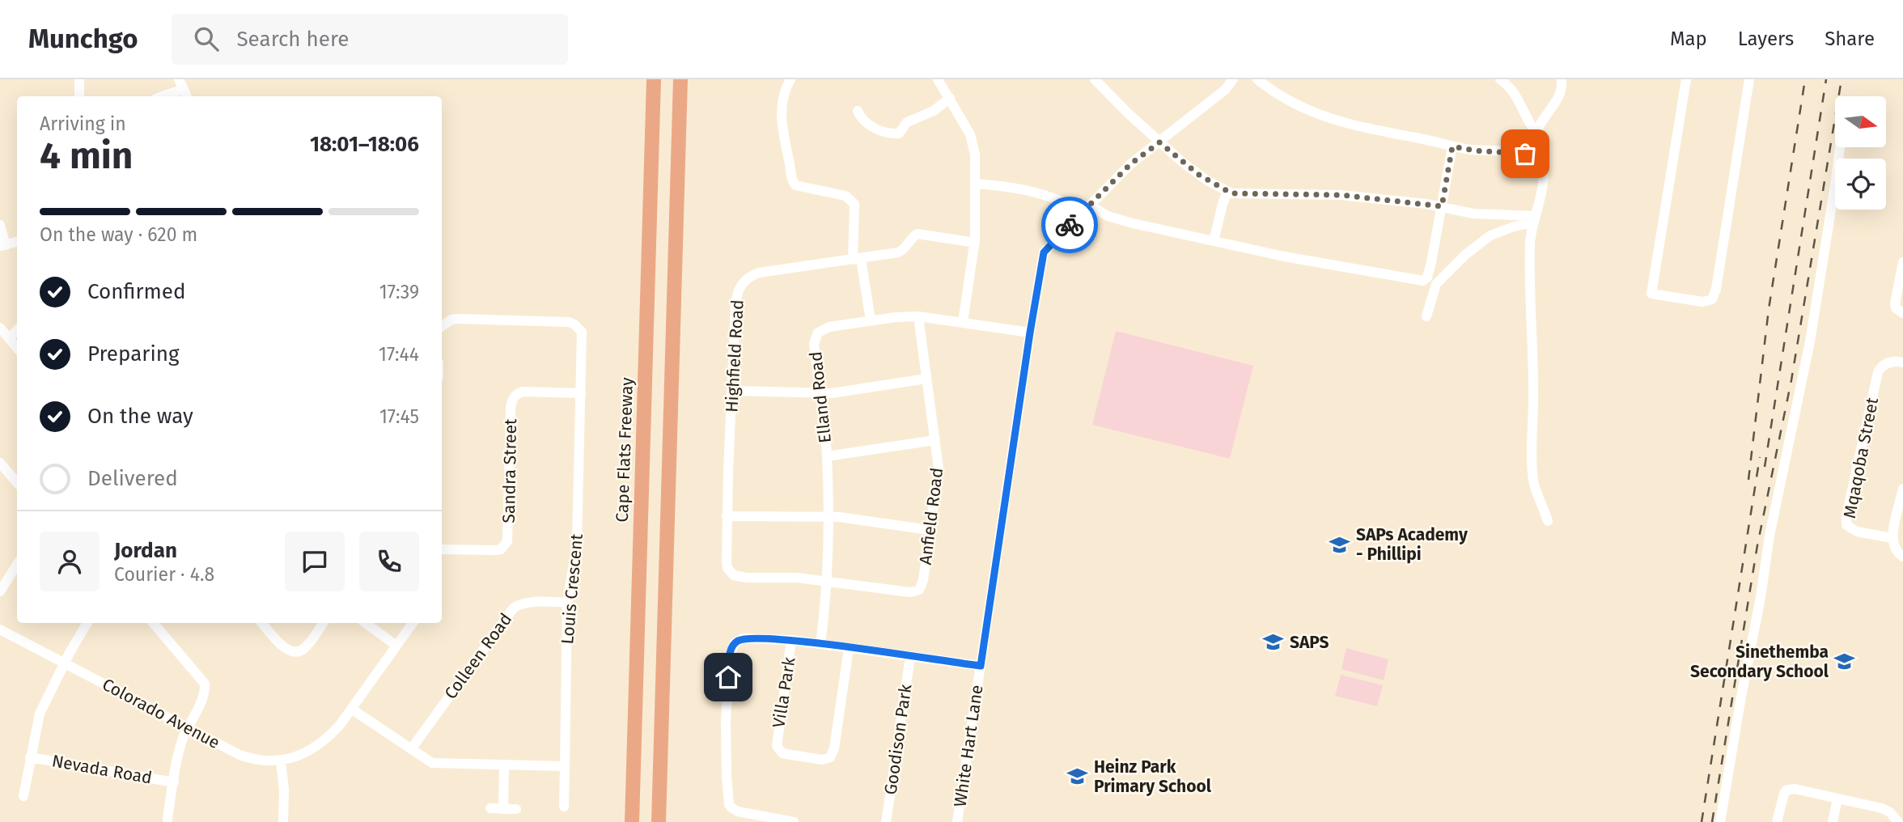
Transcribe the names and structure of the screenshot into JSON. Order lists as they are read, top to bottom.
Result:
{
  "streets": {
    "highway": ["Cape Flats Freeway"],
    "street": [
      "Highfield Road",
      "Elland Road",
      "Mqaqoba Street",
      "Sandra Street",
      "Anfield Road",
      "Louis Crescent",
      "Colleen Road",
      "Villa Park",
      "Colorado Avenue",
      "Goodison Park",
      "White Hart Lane",
      "Nevada Road"
    ]
  },
  "crossings": [
    ["Highfield Road", "Elland Road"],
    ["Highfield Road", "Anfield Road"],
    ["Elland Road", "Anfield Road"],
    ["Elland Road", "White Hart Lane"],
    ["Sandra Street", "Louis Crescent"],
    ["Louis Crescent", "Colleen Road"]
  ],
  "places": {
    "school or university": [
      "SAPs Academy - Phillipi",
      "SAPS",
      "Sinethemba Secondary School",
      "Heinz Park Primary School"
    ]
  },
  "north": "right",
  "page": {
    "header": "Munchgo",
    "search": "Search here",
    "nav": ["Map", "Layers", "Share"],
    "heading": ["4 min", "Arriving in", "18:01–18:06"],
    "panel": ["Jordan", "Courier · 4.8"],
    "bar": "On the way · 620 m",
    "list": [
      ["Confirmed", "17:39"],
      ["Preparing", "17:44"],
      ["On the way", "17:45"],
      "Delivered"
    ]
  }
}
